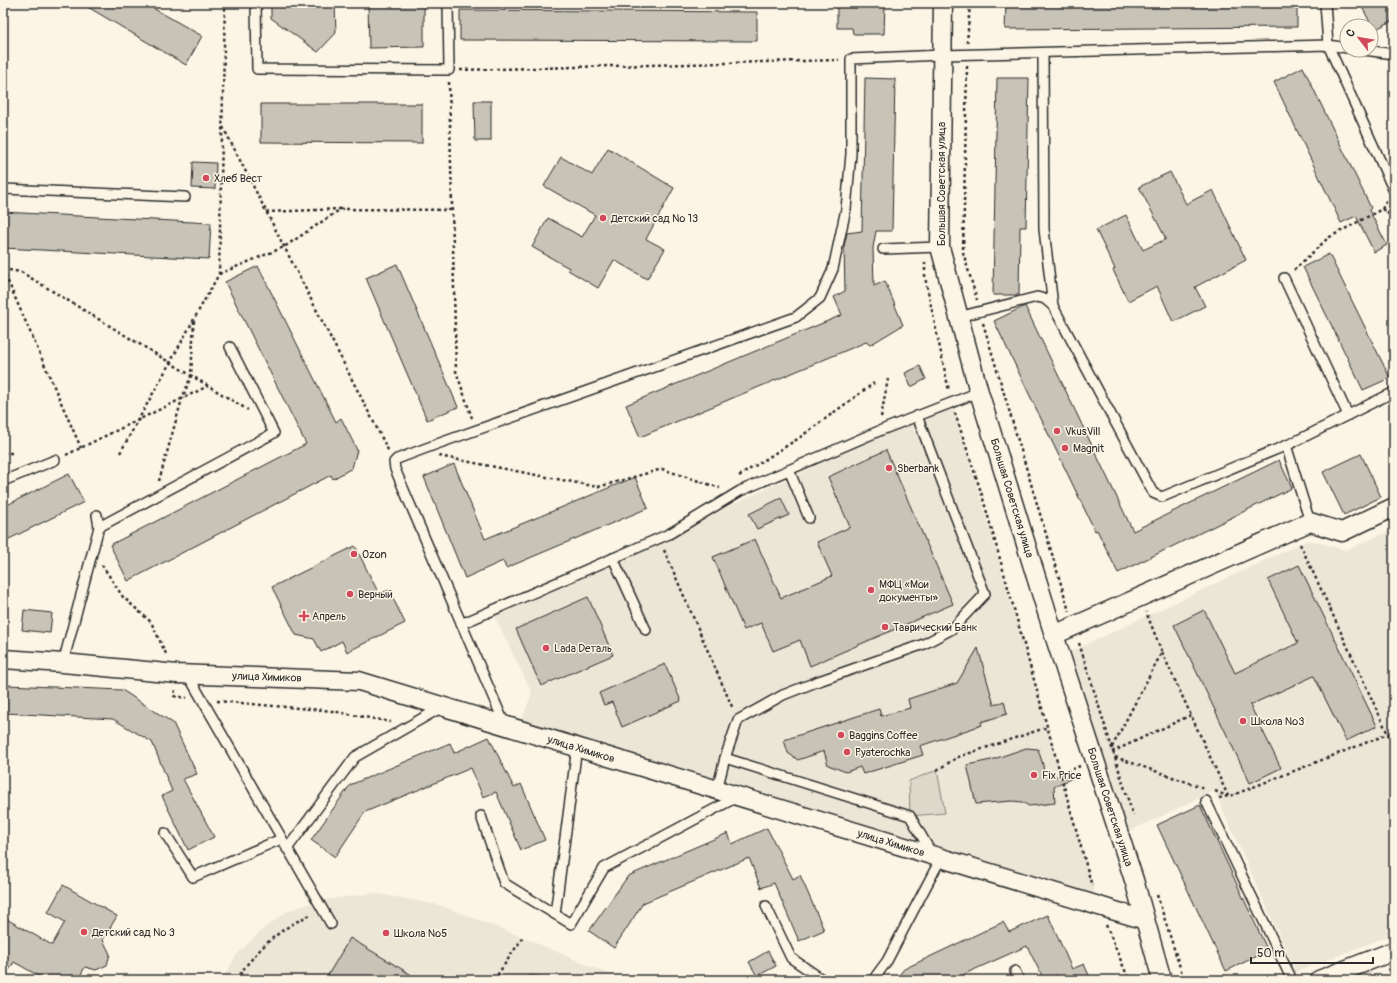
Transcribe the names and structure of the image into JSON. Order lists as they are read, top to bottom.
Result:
{
  "streets": {
    "street": ["Большая Советская улица", "улица Химиков"]
  },
  "crossings": [
    ["Большая Советская улица", "улица Химиков"]
  ],
  "places": {
    "other": [
      "Хлеб Вест",
      "Детский сад № 13",
      "VkusVill",
      "Magnit",
      "Sberbank",
      "Ozon",
      "МФЦ «Мои документы»",
      "Верный",
      "Таврический Банк",
      "Lada Dеталь",
      "Школа №3",
      "Baggins Coffee",
      "Pyaterochka",
      "Fix Price",
      "Детский сад № 3",
      "Школа №5"
    ],
    "health": ["Апрель"]
  },
  "scale_bar": "50 m",
  "north": "top left"
}
